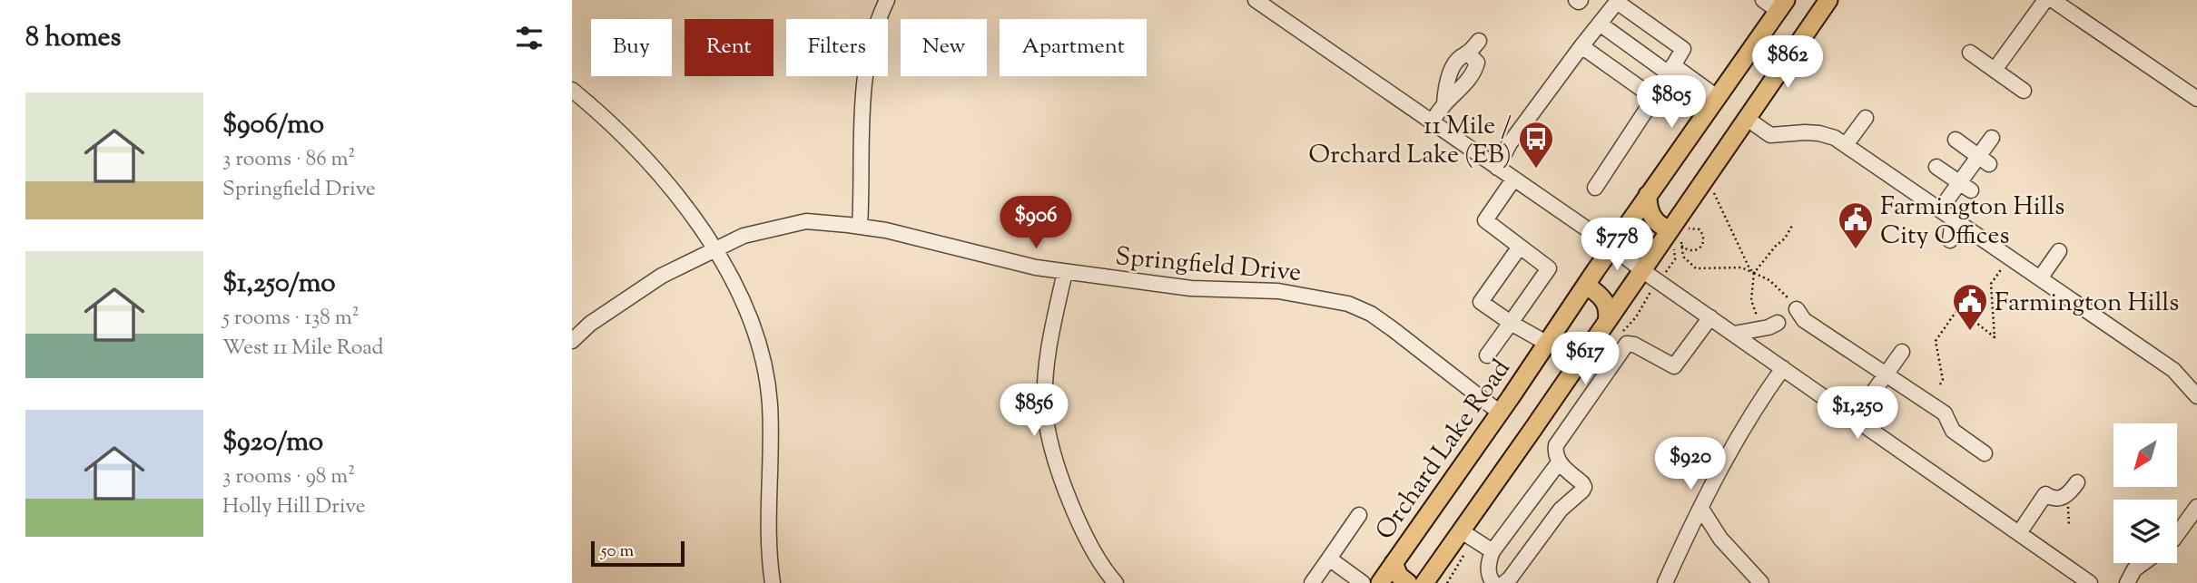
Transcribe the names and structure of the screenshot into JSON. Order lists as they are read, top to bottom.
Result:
{
  "streets": {
    "main road": ["Orchard Lake Road"],
    "street": ["Springfield Drive"]
  },
  "crossings": [
    ["Springfield Drive", "Orchard Lake Road"]
  ],
  "places": {
    "bus stop": ["11 Mile / Orchard Lake (EB)"],
    "public building": ["Farmington Hills City Offices", "Farmington Hills"]
  },
  "scale_bar": "50 m",
  "north": "bottom left",
  "page": {
    "heading": "8 homes",
    "chip": [
      "Buy",
      "Rent",
      "Filters",
      "New",
      "Apartment"
    ],
    "price": [
      "$862",
      "$805",
      "$906",
      "$778",
      "$617",
      "$856",
      "$1,250",
      "$920"
    ],
    "list": [
      {
        "name": "$906/mo",
        "note": "3 rooms · 86 m² · Springfield Drive"
      },
      {
        "name": "$1,250/mo",
        "note": "5 rooms · 138 m² · West 11 Mile Road"
      },
      {
        "name": "$920/mo",
        "note": "3 rooms · 98 m² · Holly Hill Drive"
      }
    ],
    "scale": "50 m"
  }
}
